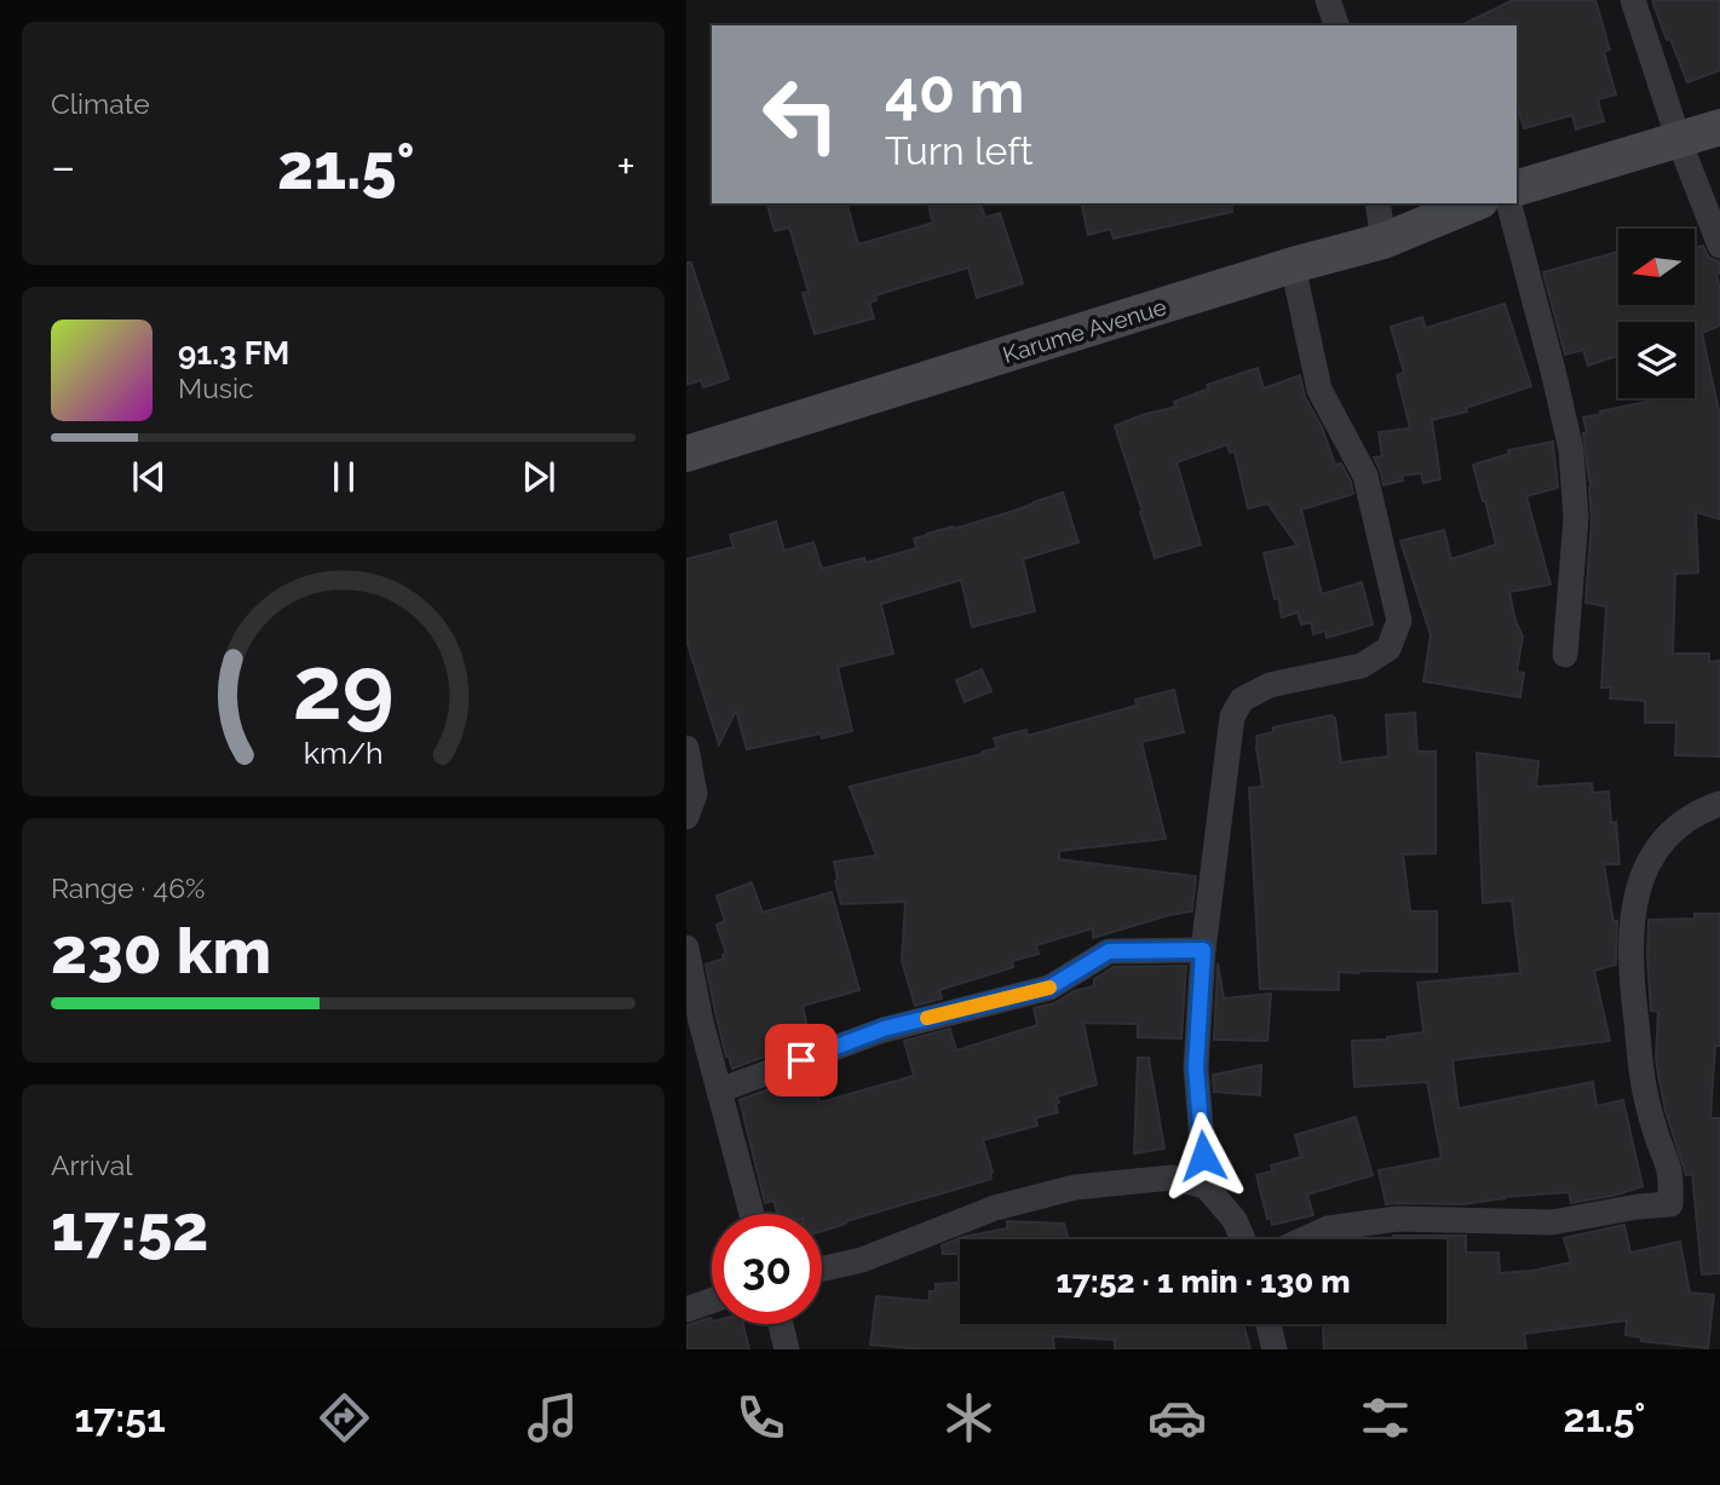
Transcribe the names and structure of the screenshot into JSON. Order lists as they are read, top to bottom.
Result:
{
  "streets": {
    "main road": ["Karume Avenue"]
  },
  "north": "left",
  "page": {
    "tile": [
      "Climate",
      ["Range · 46%", "230 km"],
      ["Arrival", "17:52"]
    ],
    "turn": ["40 m", "Turn left"],
    "heat": ["−", "21.5°", "+"],
    "song": ["91.3 FM", "Music"],
    "limit": "30",
    "trip": "17:52 · 1 min · 130 m",
    "tabs": ["17:51", "21.5°"],
    "gauge": ["29", "km/h"]
  }
}
